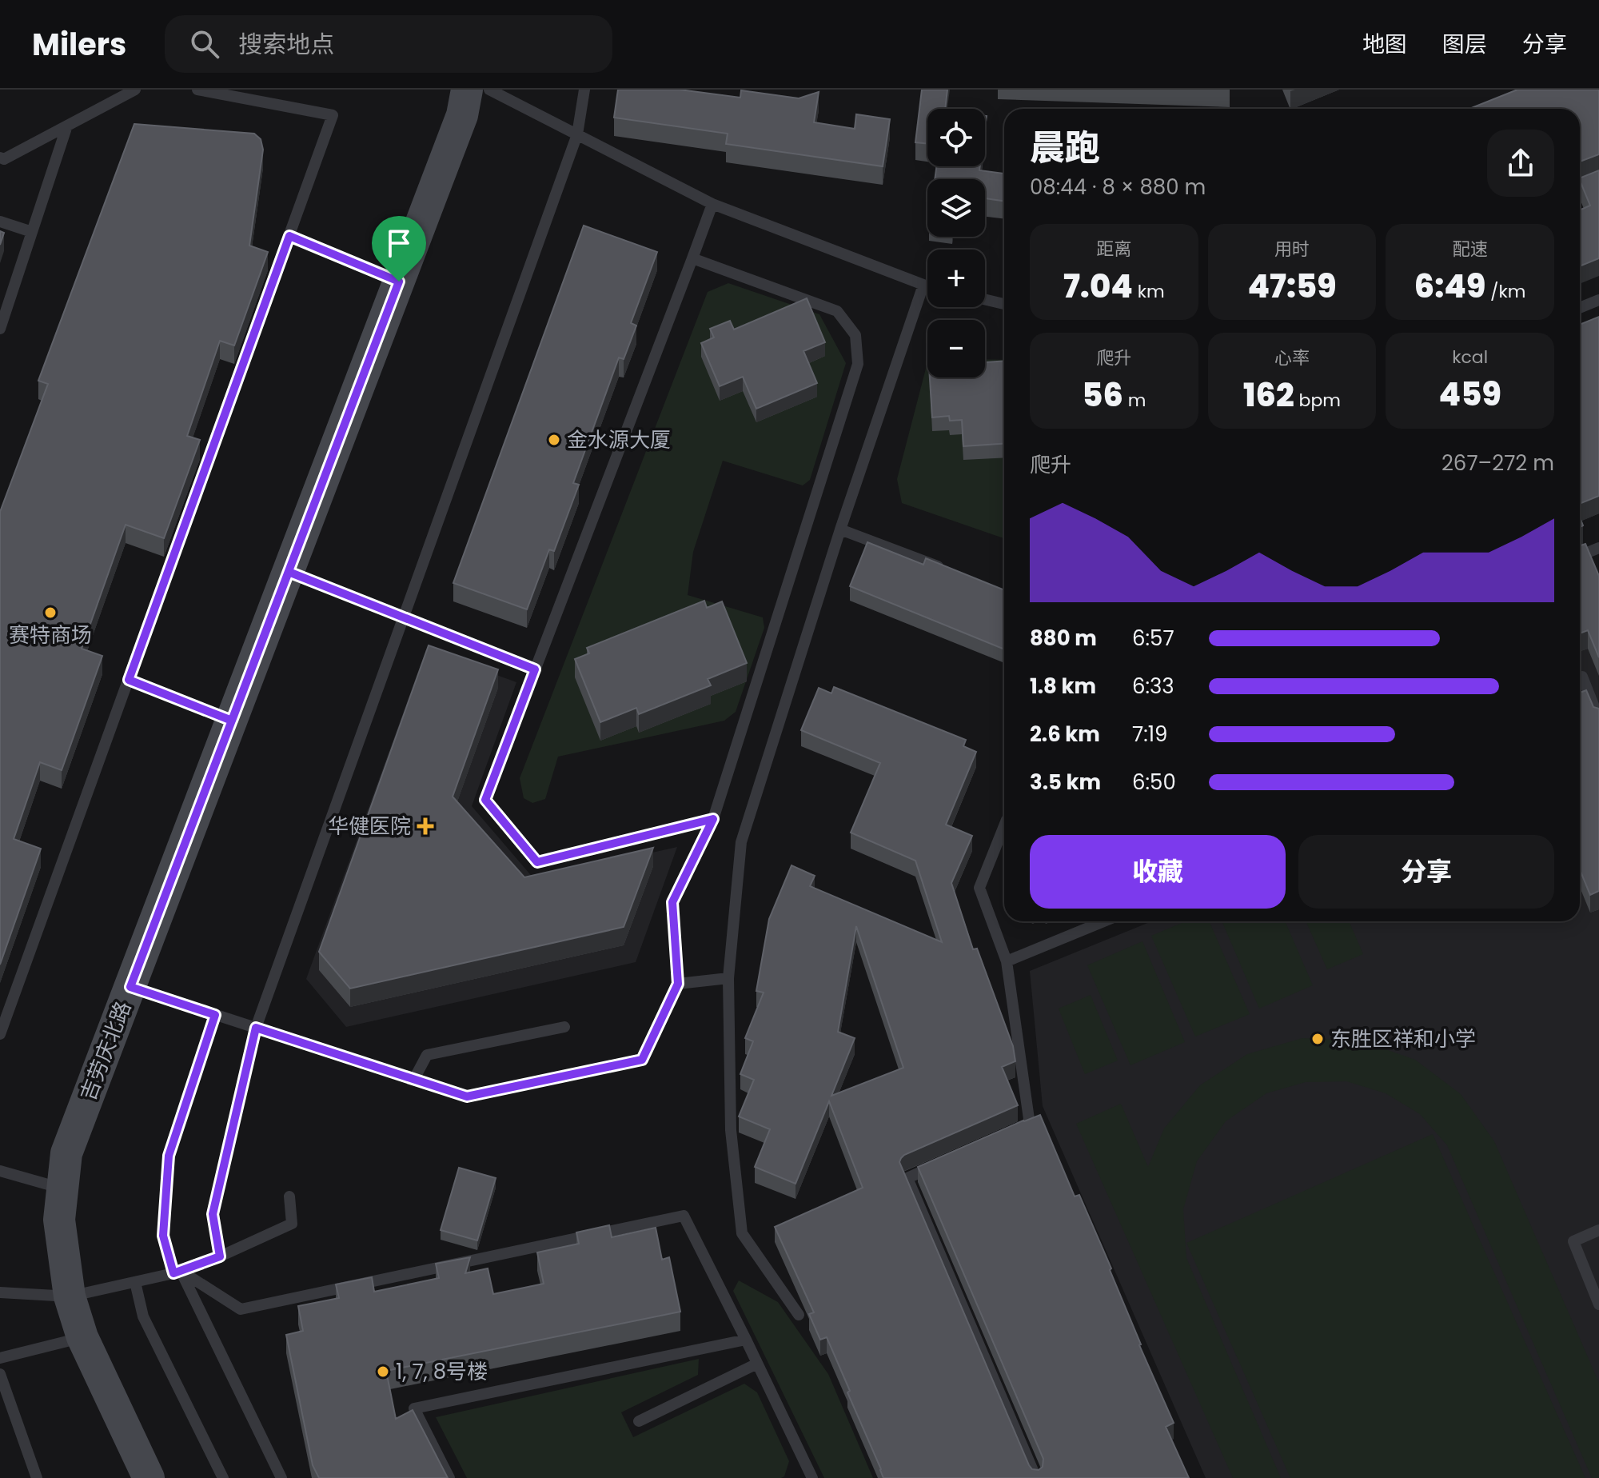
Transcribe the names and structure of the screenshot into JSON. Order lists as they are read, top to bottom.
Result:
{
  "streets": {
    "main road": ["吉劳庆北路"]
  },
  "places": {
    "other": [
      "金水源大厦",
      "赛特商场",
      "东胜区祥和小学",
      "1, 7, 8号楼"
    ],
    "health": ["华健医院"]
  },
  "page": {
    "header": "Milers",
    "search": "搜索地点",
    "nav": ["地图", "图层", "分享"],
    "map_buttons": ["+", "−"],
    "heading": ["晨跑", "08:44 · 8 × 880 m"],
    "stats": [
      ["距离", "7.04 km"],
      ["用时", "47:59"],
      ["配速", "6:49 /km"],
      ["爬升", "56 m"],
      ["心率", "162 bpm"],
      ["kcal", "459"]
    ],
    "chart": ["爬升", "267–272 m"],
    "list": [
      {
        "name": "880 m",
        "note": "6:57"
      },
      {
        "name": "1.8 km",
        "note": "6:33"
      },
      {
        "name": "2.6 km",
        "note": "7:19"
      },
      {
        "name": "3.5 km",
        "note": "6:50"
      }
    ],
    "buttons": ["收藏", "分享"]
  }
}
